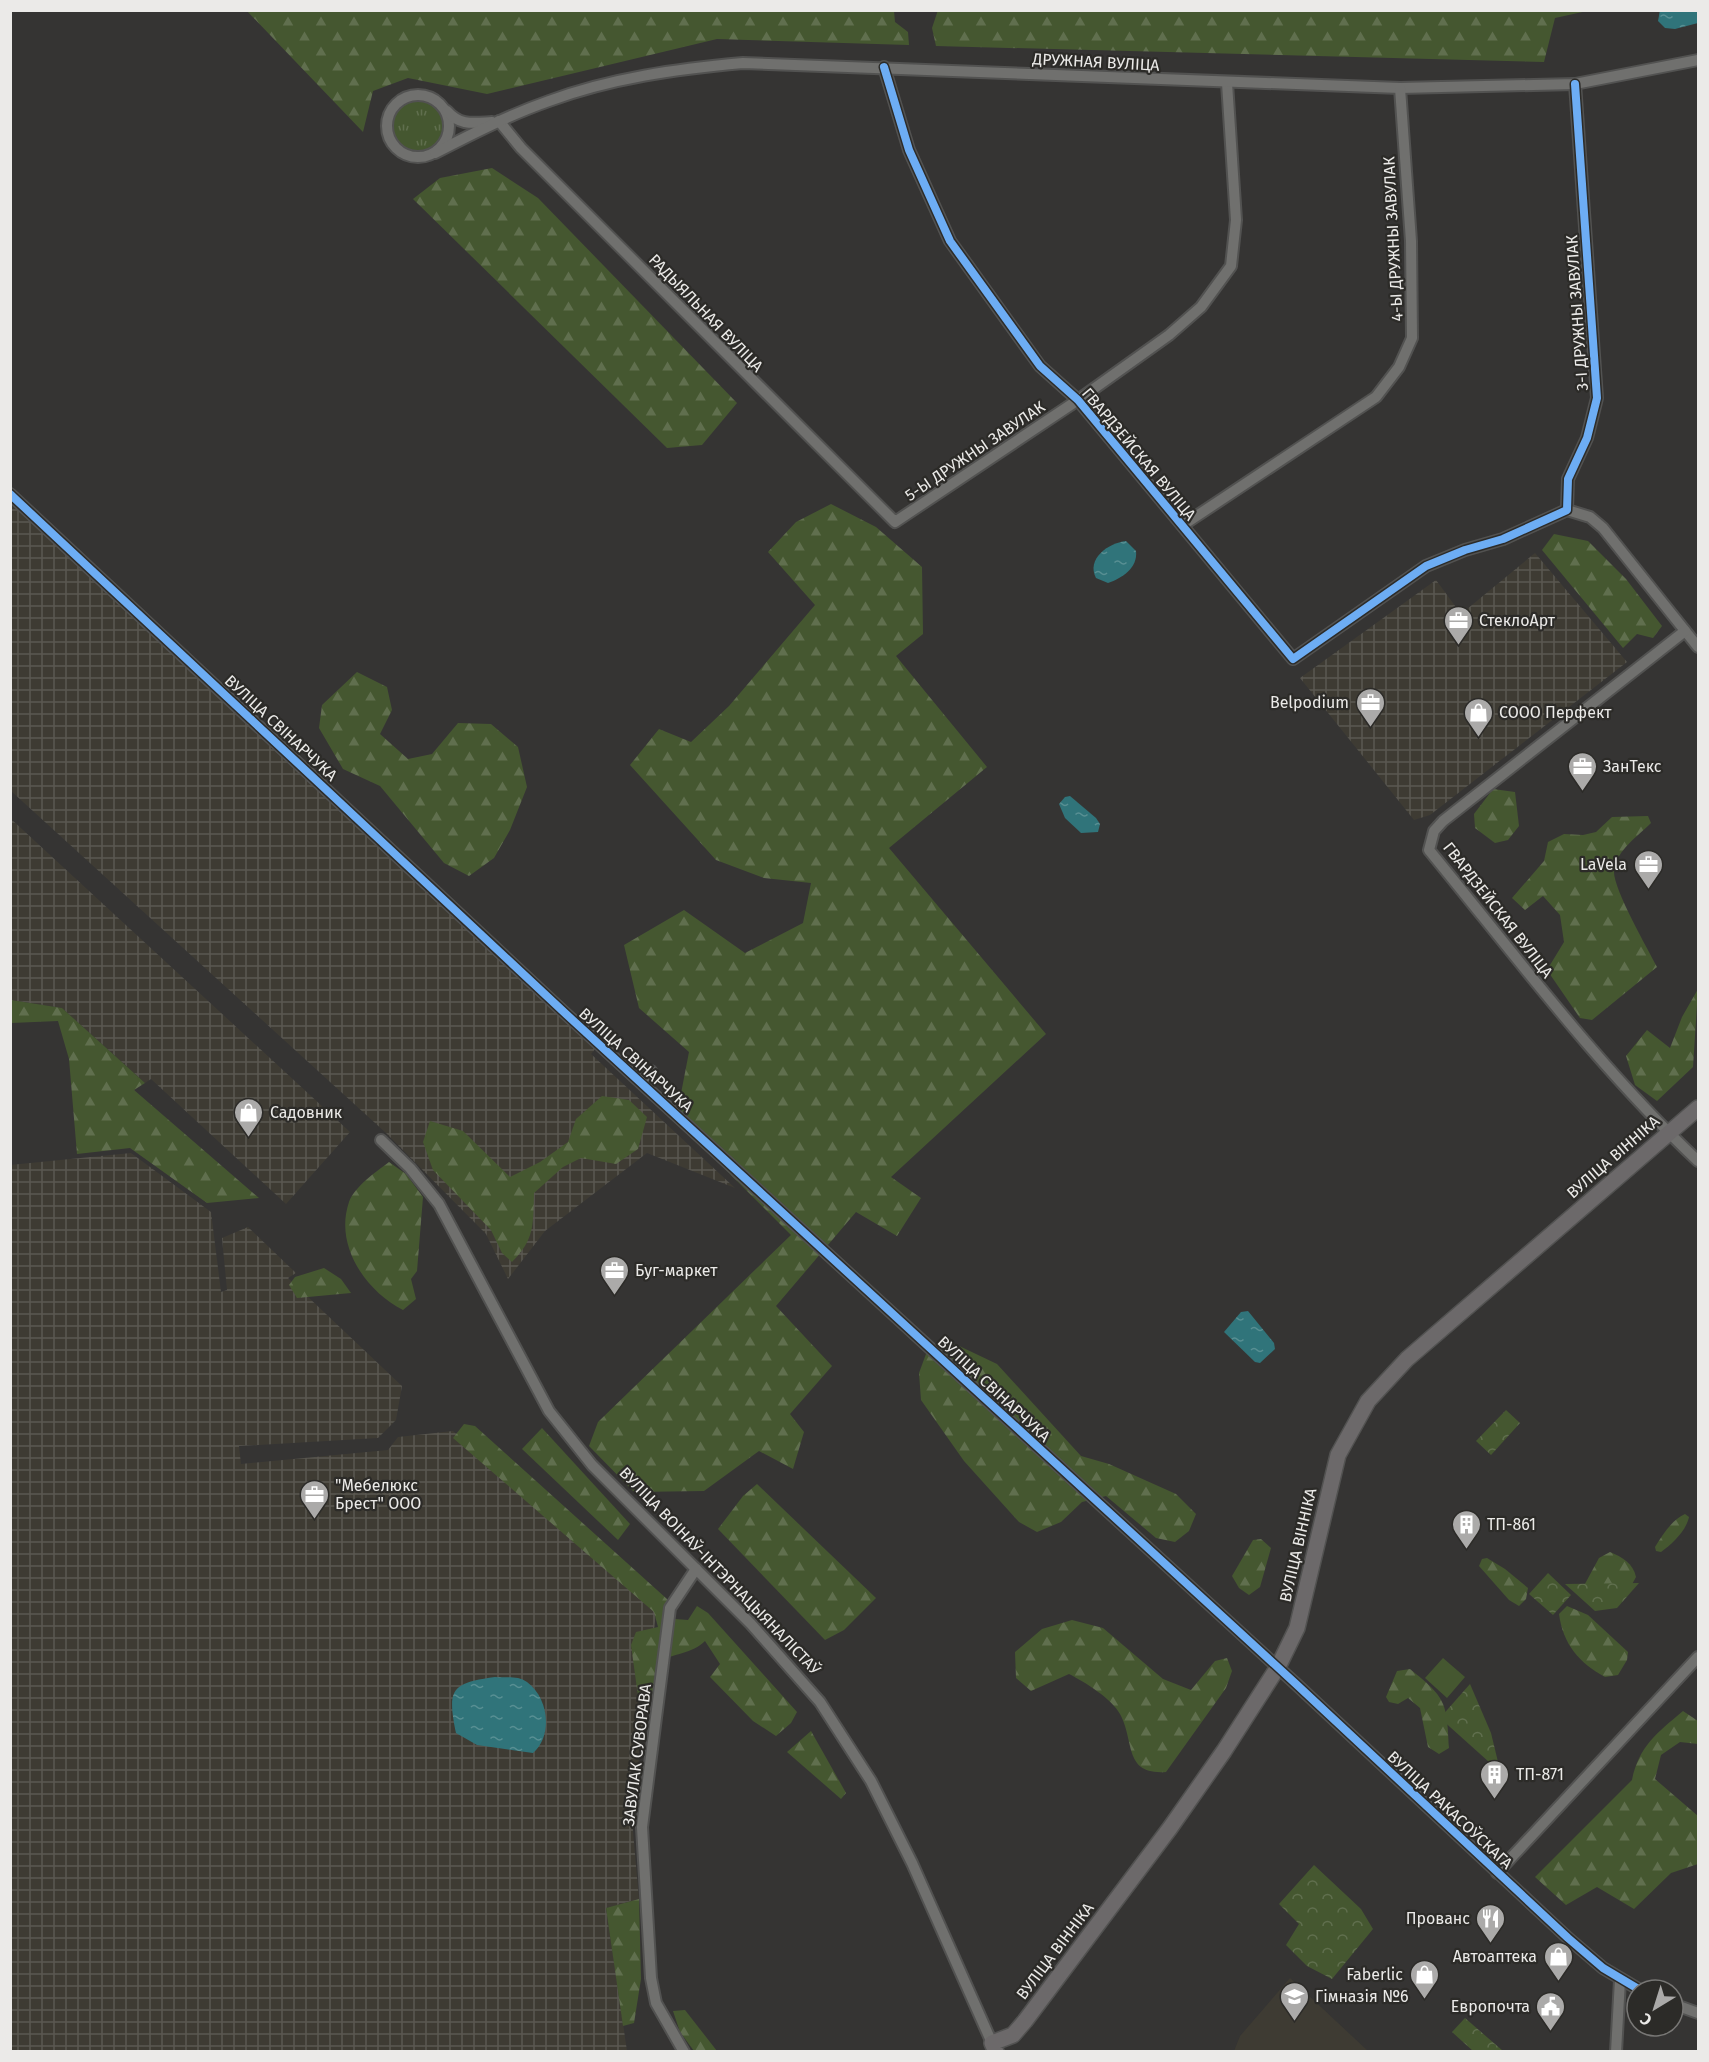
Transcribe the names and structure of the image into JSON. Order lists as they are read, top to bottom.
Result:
{
  "streets": {
    "street": [
      "ДРУЖНАЯ ВУЛІЦА",
      "4-Ы ДРУЖНЫ ЗАВУЛАК",
      "РАДЫЯЛЬНАЯ ВУЛІЦА",
      "3-І ДРУЖНЫ ЗАВУЛАК",
      "5-Ы ДРУЖНЫ ЗАВУЛАК",
      "ГВАРДЗЕЙСКАЯ ВУЛІЦА",
      "ВУЛІЦА СВІНАРЧУКА",
      "ВУЛІЦА ВІННІКА",
      "ВУЛІЦА ВОІНАЎ-ІНТЭРНАЦЫЯНАЛІСТАЎ",
      "ЗАВУЛАК СУВОРАВА",
      "ВУЛІЦА РАКАСОЎСКАГА"
    ]
  },
  "crossings": [
    ["ДРУЖНАЯ ВУЛІЦА", "4-Ы ДРУЖНЫ ЗАВУЛАК"],
    ["ДРУЖНАЯ ВУЛІЦА", "РАДЫЯЛЬНАЯ ВУЛІЦА"],
    ["ДРУЖНАЯ ВУЛІЦА", "3-І ДРУЖНЫ ЗАВУЛАК"],
    ["ДРУЖНАЯ ВУЛІЦА", "5-Ы ДРУЖНЫ ЗАВУЛАК"],
    ["ДРУЖНАЯ ВУЛІЦА", "ГВАРДЗЕЙСКАЯ ВУЛІЦА"],
    ["4-Ы ДРУЖНЫ ЗАВУЛАК", "ГВАРДЗЕЙСКАЯ ВУЛІЦА"],
    ["РАДЫЯЛЬНАЯ ВУЛІЦА", "5-Ы ДРУЖНЫ ЗАВУЛАК"],
    ["3-І ДРУЖНЫ ЗАВУЛАК", "ГВАРДЗЕЙСКАЯ ВУЛІЦА"],
    ["5-Ы ДРУЖНЫ ЗАВУЛАК", "ГВАРДЗЕЙСКАЯ ВУЛІЦА"],
    ["ГВАРДЗЕЙСКАЯ ВУЛІЦА", "ВУЛІЦА ВІННІКА"],
    ["ВУЛІЦА СВІНАРЧУКА", "ВУЛІЦА РАКАСОЎСКАГА"],
    ["ВУЛІЦА ВІННІКА", "ВУЛІЦА ВОІНАЎ-ІНТЭРНАЦЫЯНАЛІСТАЎ"],
    ["ВУЛІЦА ВІННІКА", "ВУЛІЦА РАКАСОЎСКАГА"],
    ["ВУЛІЦА ВОІНАЎ-ІНТЭРНАЦЫЯНАЛІСТАЎ", "ЗАВУЛАК СУВОРАВА"]
  ],
  "places": {
    "office": [
      "СтеклоАрт",
      "Belpodium",
      "ЗанТекс",
      "LaVela",
      "Буг-маркет",
      "\"Мебелюкс Брест\" ООО"
    ],
    "shop": [
      "СООО Перфект",
      "Садовник",
      "Автоаптека",
      "Faberlic"
    ],
    "building": ["ТП-861", "ТП-871"],
    "restaurant": ["Прованс"],
    "school or university": ["Гімназія №6"],
    "public building": ["Европочта"]
  },
  "north": "bottom left"
}
